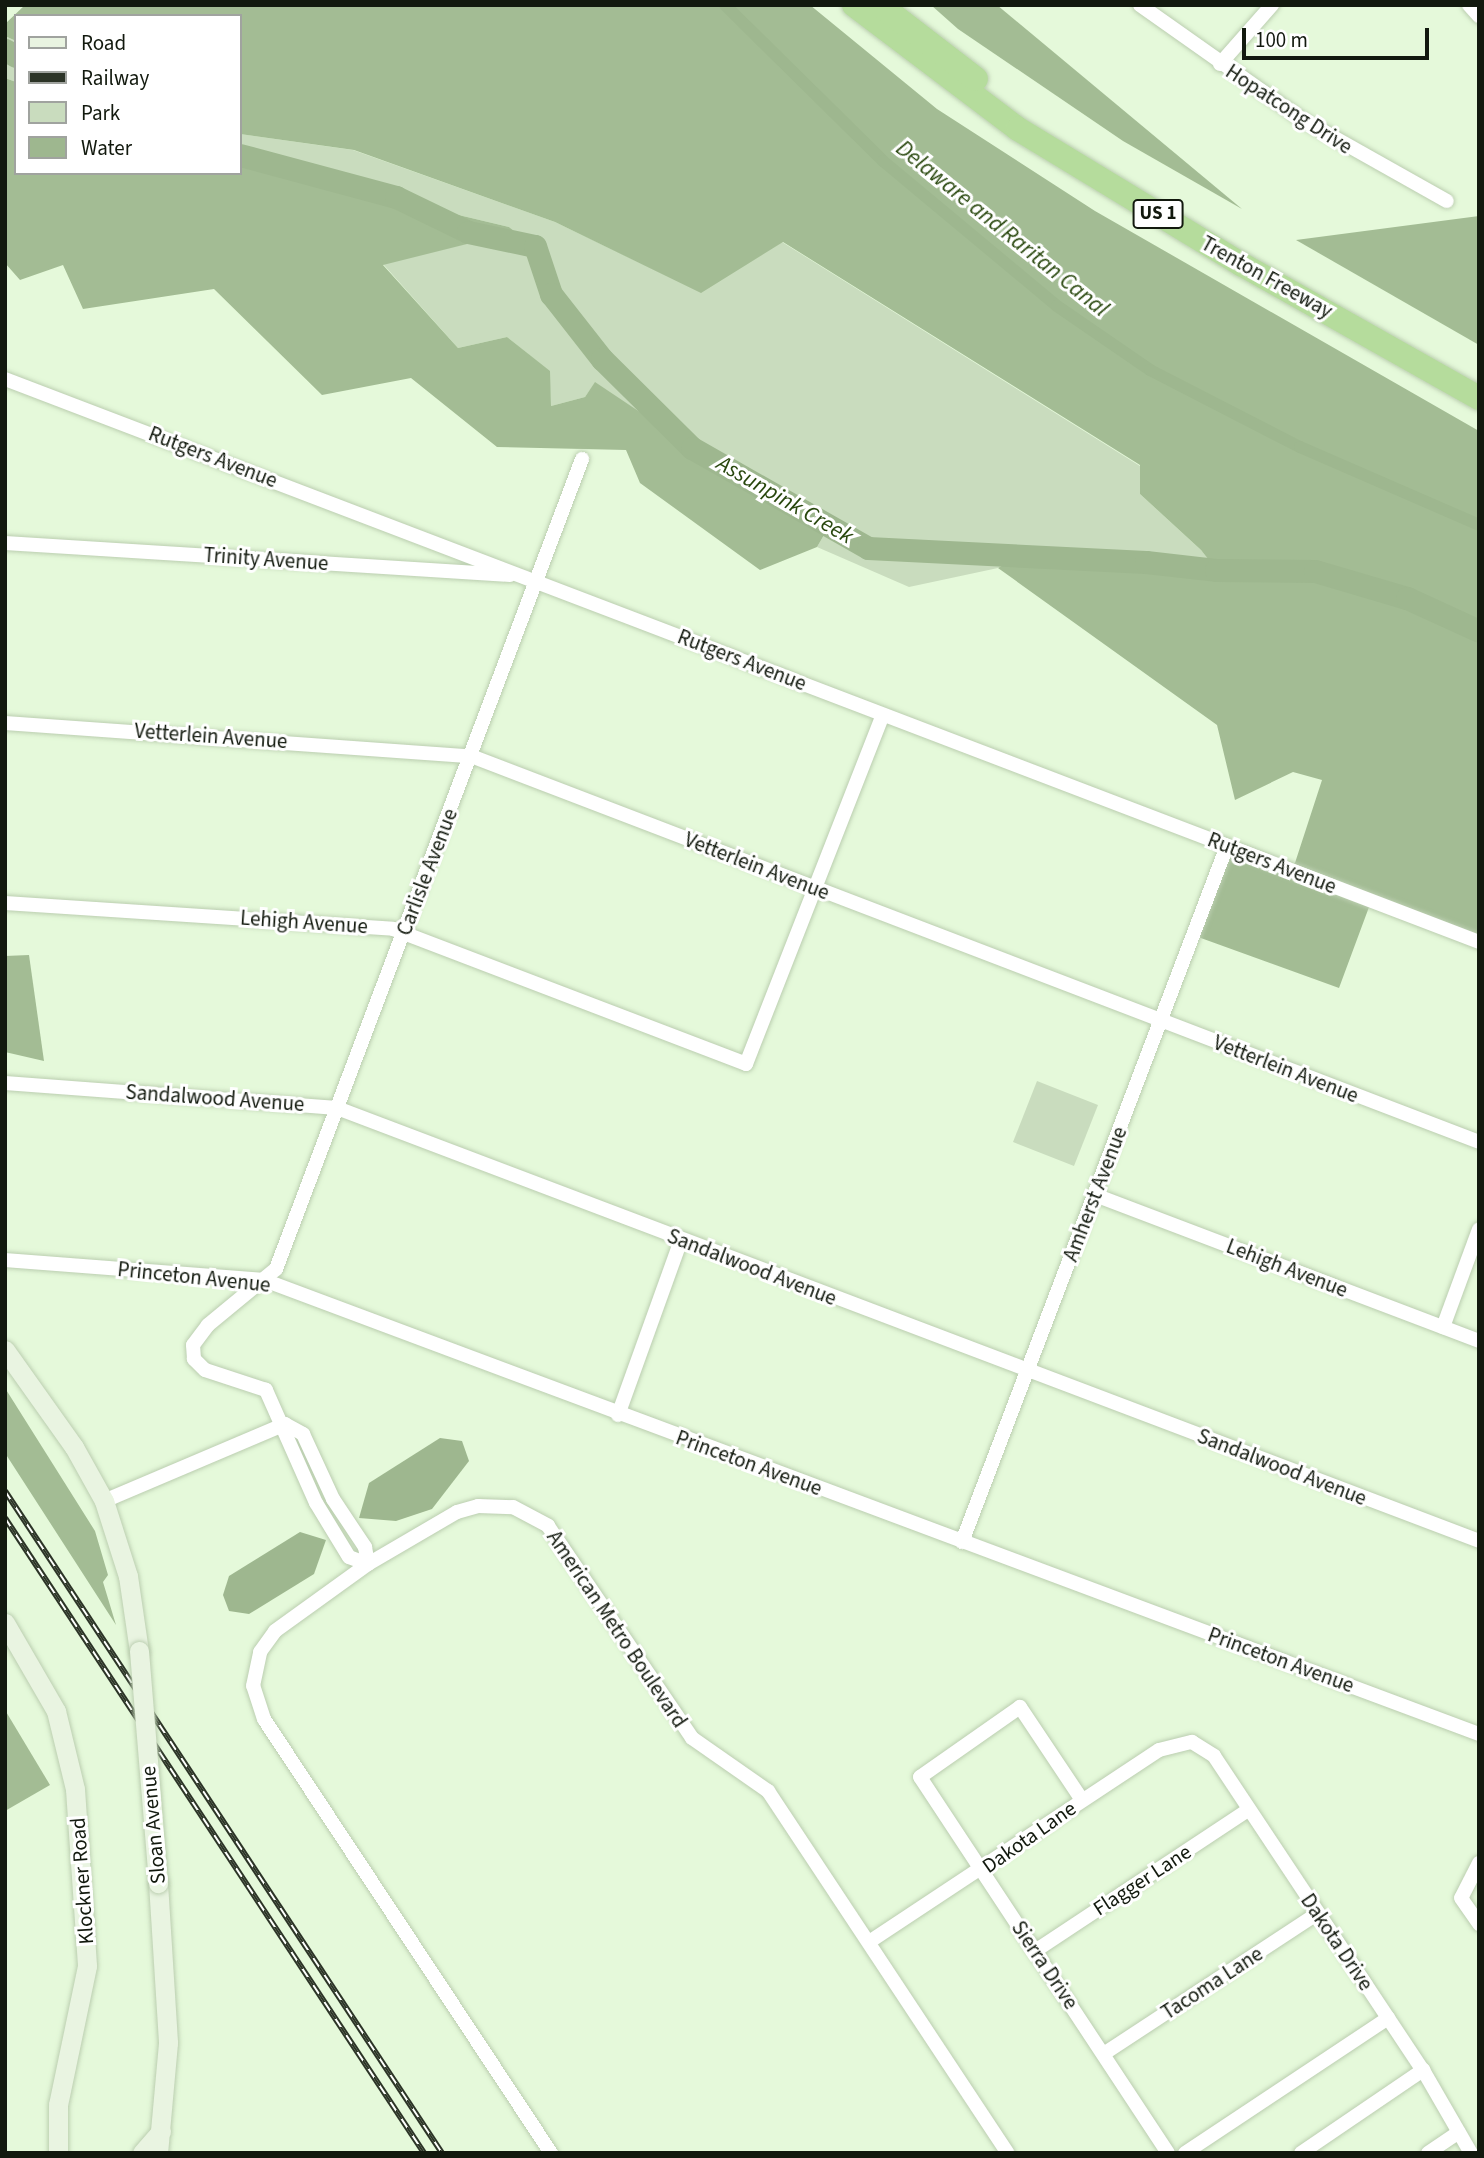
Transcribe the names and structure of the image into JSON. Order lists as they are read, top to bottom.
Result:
{
  "streets": {
    "highway": ["US 1", "Trenton Freeway"],
    "main road": ["Sloan Avenue", "Klockner Road"],
    "street": [
      "Hopatcong Drive",
      "Rutgers Avenue",
      "Trinity Avenue",
      "Vetterlein Avenue",
      "Carlisle Avenue",
      "Lehigh Avenue",
      "Sandalwood Avenue",
      "Amherst Avenue",
      "Princeton Avenue",
      "American Metro Boulevard",
      "Dakota Lane",
      "Flagger Lane",
      "Dakota Drive",
      "Sierra Drive",
      "Tacoma Lane"
    ]
  },
  "crossings": [
    ["Rutgers Avenue", "Trinity Avenue"],
    ["Rutgers Avenue", "Carlisle Avenue"],
    ["Rutgers Avenue", "Amherst Avenue"],
    ["Trinity Avenue", "Carlisle Avenue"],
    ["Vetterlein Avenue", "Carlisle Avenue"],
    ["Vetterlein Avenue", "Lehigh Avenue"],
    ["Vetterlein Avenue", "Amherst Avenue"],
    ["Carlisle Avenue", "Lehigh Avenue"],
    ["Carlisle Avenue", "Sandalwood Avenue"],
    ["Carlisle Avenue", "Princeton Avenue"],
    ["Lehigh Avenue", "Amherst Avenue"],
    ["Sandalwood Avenue", "Amherst Avenue"],
    ["Amherst Avenue", "Princeton Avenue"],
    ["American Metro Boulevard", "Dakota Lane"],
    ["Dakota Lane", "Dakota Drive"],
    ["Dakota Lane", "Sierra Drive"],
    ["Flagger Lane", "Dakota Drive"],
    ["Flagger Lane", "Sierra Drive"],
    ["Dakota Drive", "Tacoma Lane"],
    ["Sierra Drive", "Tacoma Lane"]
  ],
  "water": ["Delaware and Raritan Canal", "Assunpink Creek"],
  "legend": [
    "Road",
    "Railway",
    "Park",
    "Water"
  ],
  "scale_bar": "100 m"
}
